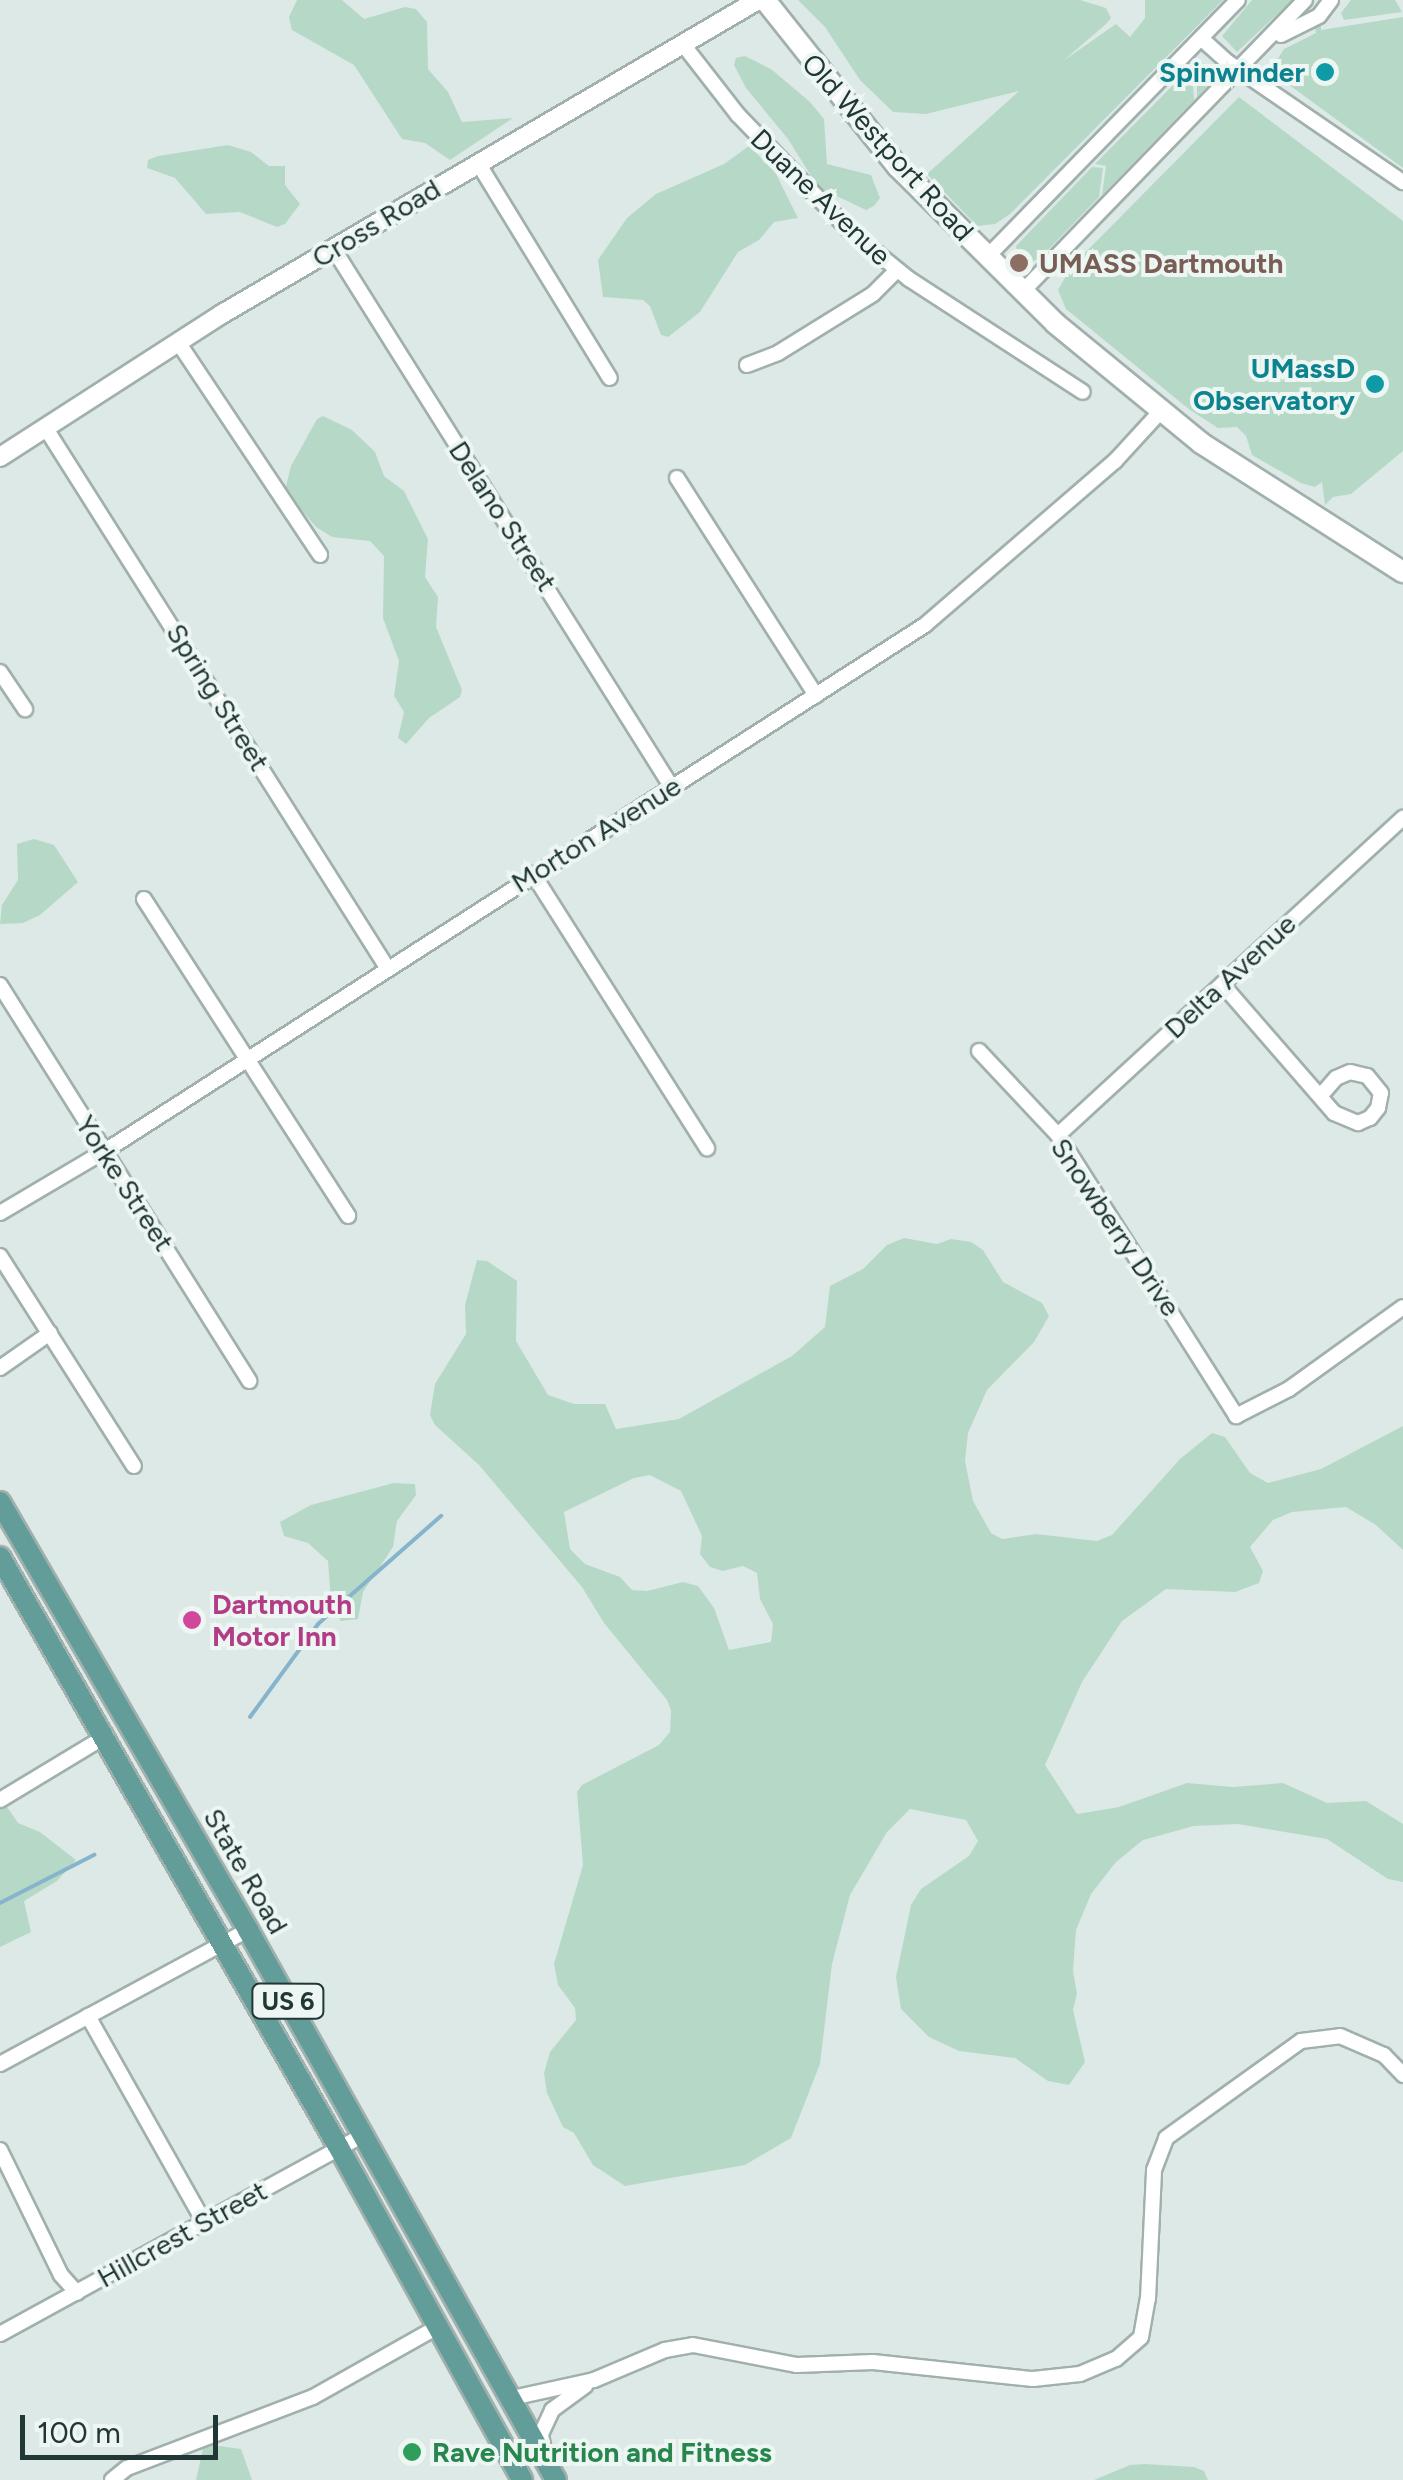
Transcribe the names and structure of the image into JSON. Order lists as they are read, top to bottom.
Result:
{
  "streets": {
    "main road": ["Old Westport Road", "State Road", "US 6"],
    "street": [
      "Duane Avenue",
      "Cross Road",
      "Delano Street",
      "Spring Street",
      "Morton Avenue",
      "Delta Avenue",
      "Yorke Street",
      "Snowberry Drive",
      "Hillcrest Street"
    ]
  },
  "crossings": [
    ["Old Westport Road", "Cross Road"],
    ["Old Westport Road", "Morton Avenue"],
    ["Duane Avenue", "Cross Road"],
    ["Cross Road", "Delano Street"],
    ["Cross Road", "Spring Street"],
    ["Delano Street", "Morton Avenue"],
    ["Spring Street", "Morton Avenue"],
    ["Morton Avenue", "Yorke Street"],
    ["Delta Avenue", "Snowberry Drive"],
    ["State Road", "Hillcrest Street"]
  ],
  "places": [
    "Spinwinder",
    "UMASS Dartmouth",
    "UMassD Observatory",
    "Dartmouth Motor Inn",
    "Rave Nutrition and Fitness"
  ],
  "scale_bar": "100 m"
}
